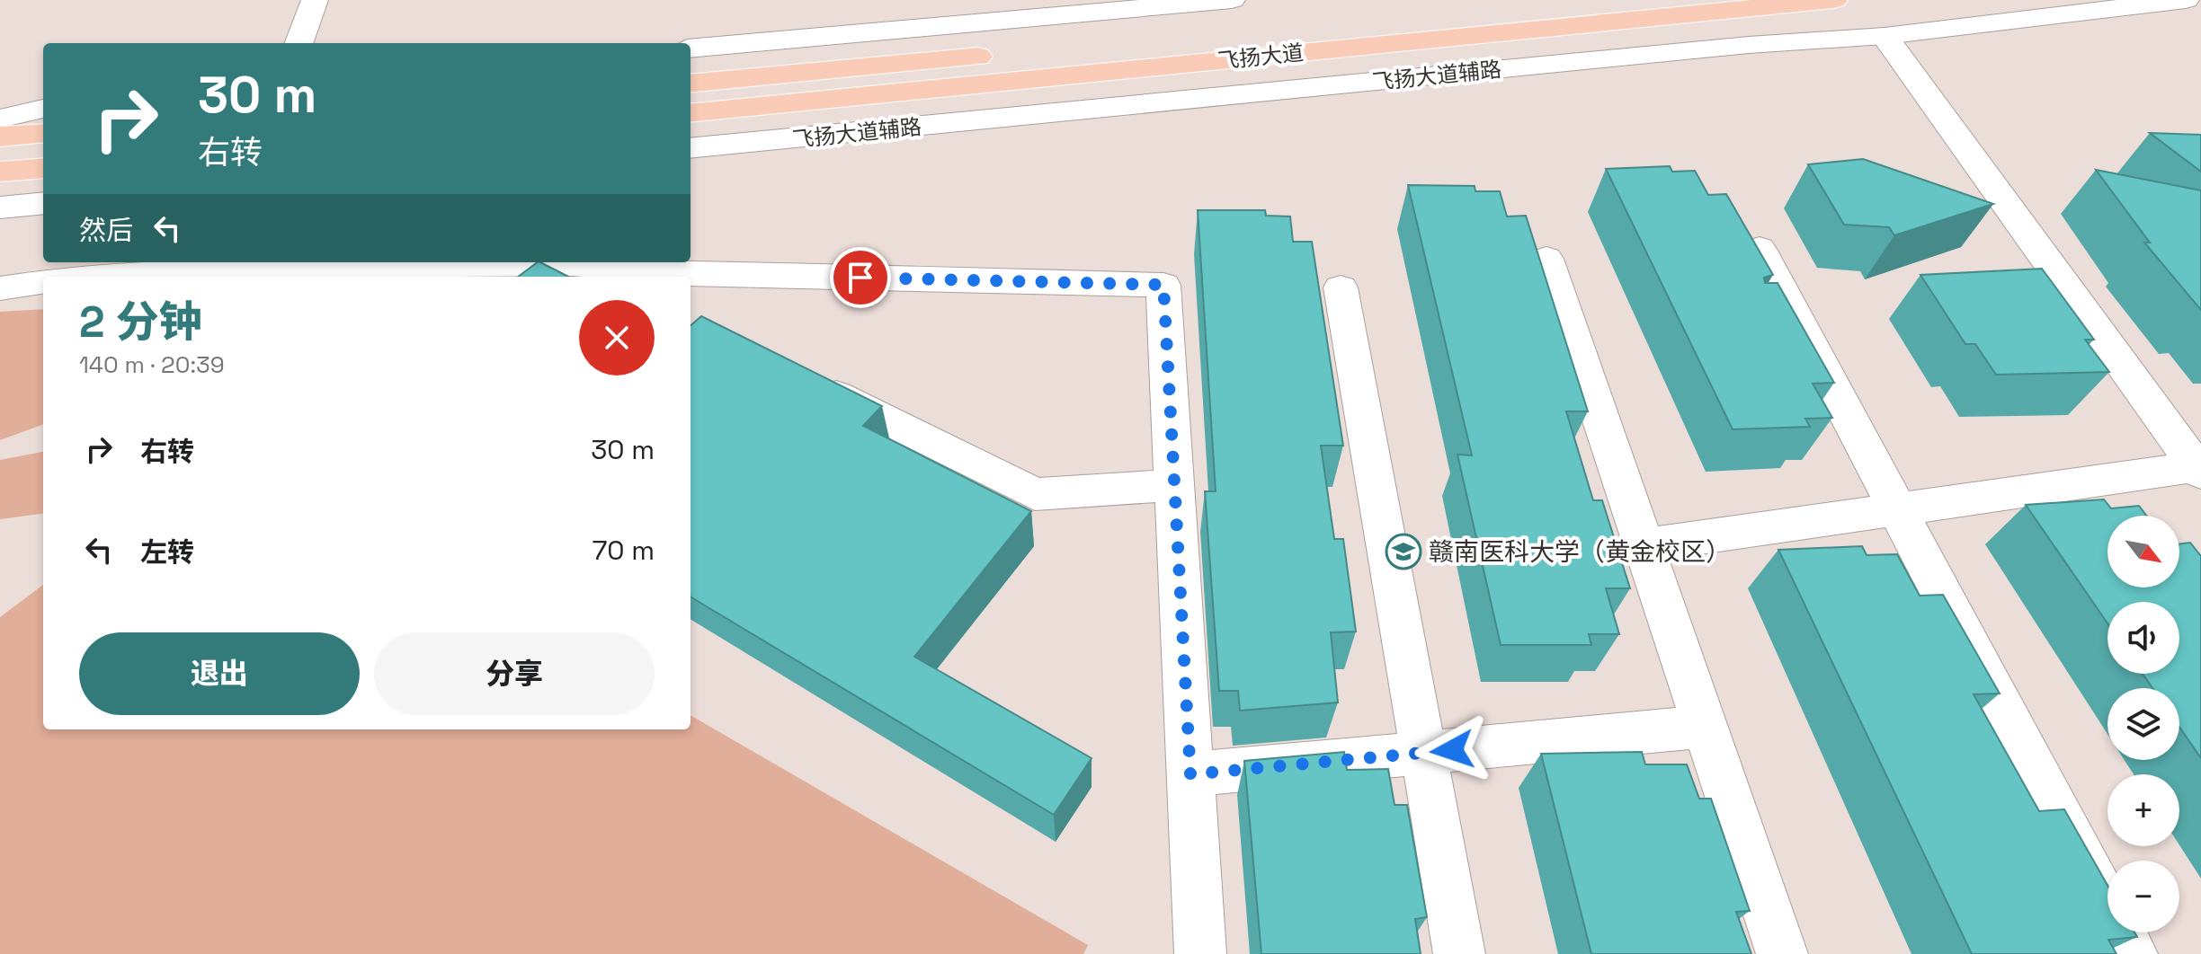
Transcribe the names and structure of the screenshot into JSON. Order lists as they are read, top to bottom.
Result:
{
  "streets": {
    "main road": ["飞扬大道"],
    "street": ["飞扬大道辅路"]
  },
  "places": {
    "school or university": ["赣南医科大学（黄金校区）"]
  },
  "north": "bottom right",
  "page": {
    "turn": ["30 m", "右转"],
    "then": "然后",
    "heading": ["2 分钟", "140 m · 20:39"],
    "list": [
      {
        "name": "右转",
        "value": "30 m"
      },
      {
        "name": "左转",
        "value": "70 m"
      }
    ],
    "map_buttons": ["+", "−"],
    "buttons": ["退出", "分享"]
  }
}
